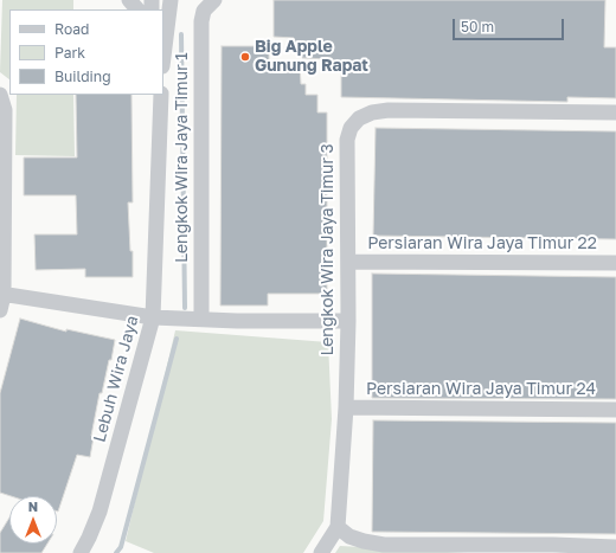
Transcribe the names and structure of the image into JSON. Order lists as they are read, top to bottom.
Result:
{
  "streets": {
    "street": [
      "Lengkok Wira Jaya Timur 1",
      "Persiaran Wira Jaya Timur 22",
      "Lengkok Wira Jaya Timur 3",
      "Lebuh Wira Jaya",
      "Persiaran Wira Jaya Timur 24"
    ]
  },
  "crossings": [
    ["Persiaran Wira Jaya Timur 22", "Lengkok Wira Jaya Timur 3"],
    ["Lengkok Wira Jaya Timur 3", "Persiaran Wira Jaya Timur 24"]
  ],
  "places": ["Big Apple Gunung Rapat"],
  "legend": ["Road", "Park", "Building"],
  "scale_bar": "50 m",
  "north": "top"
}
